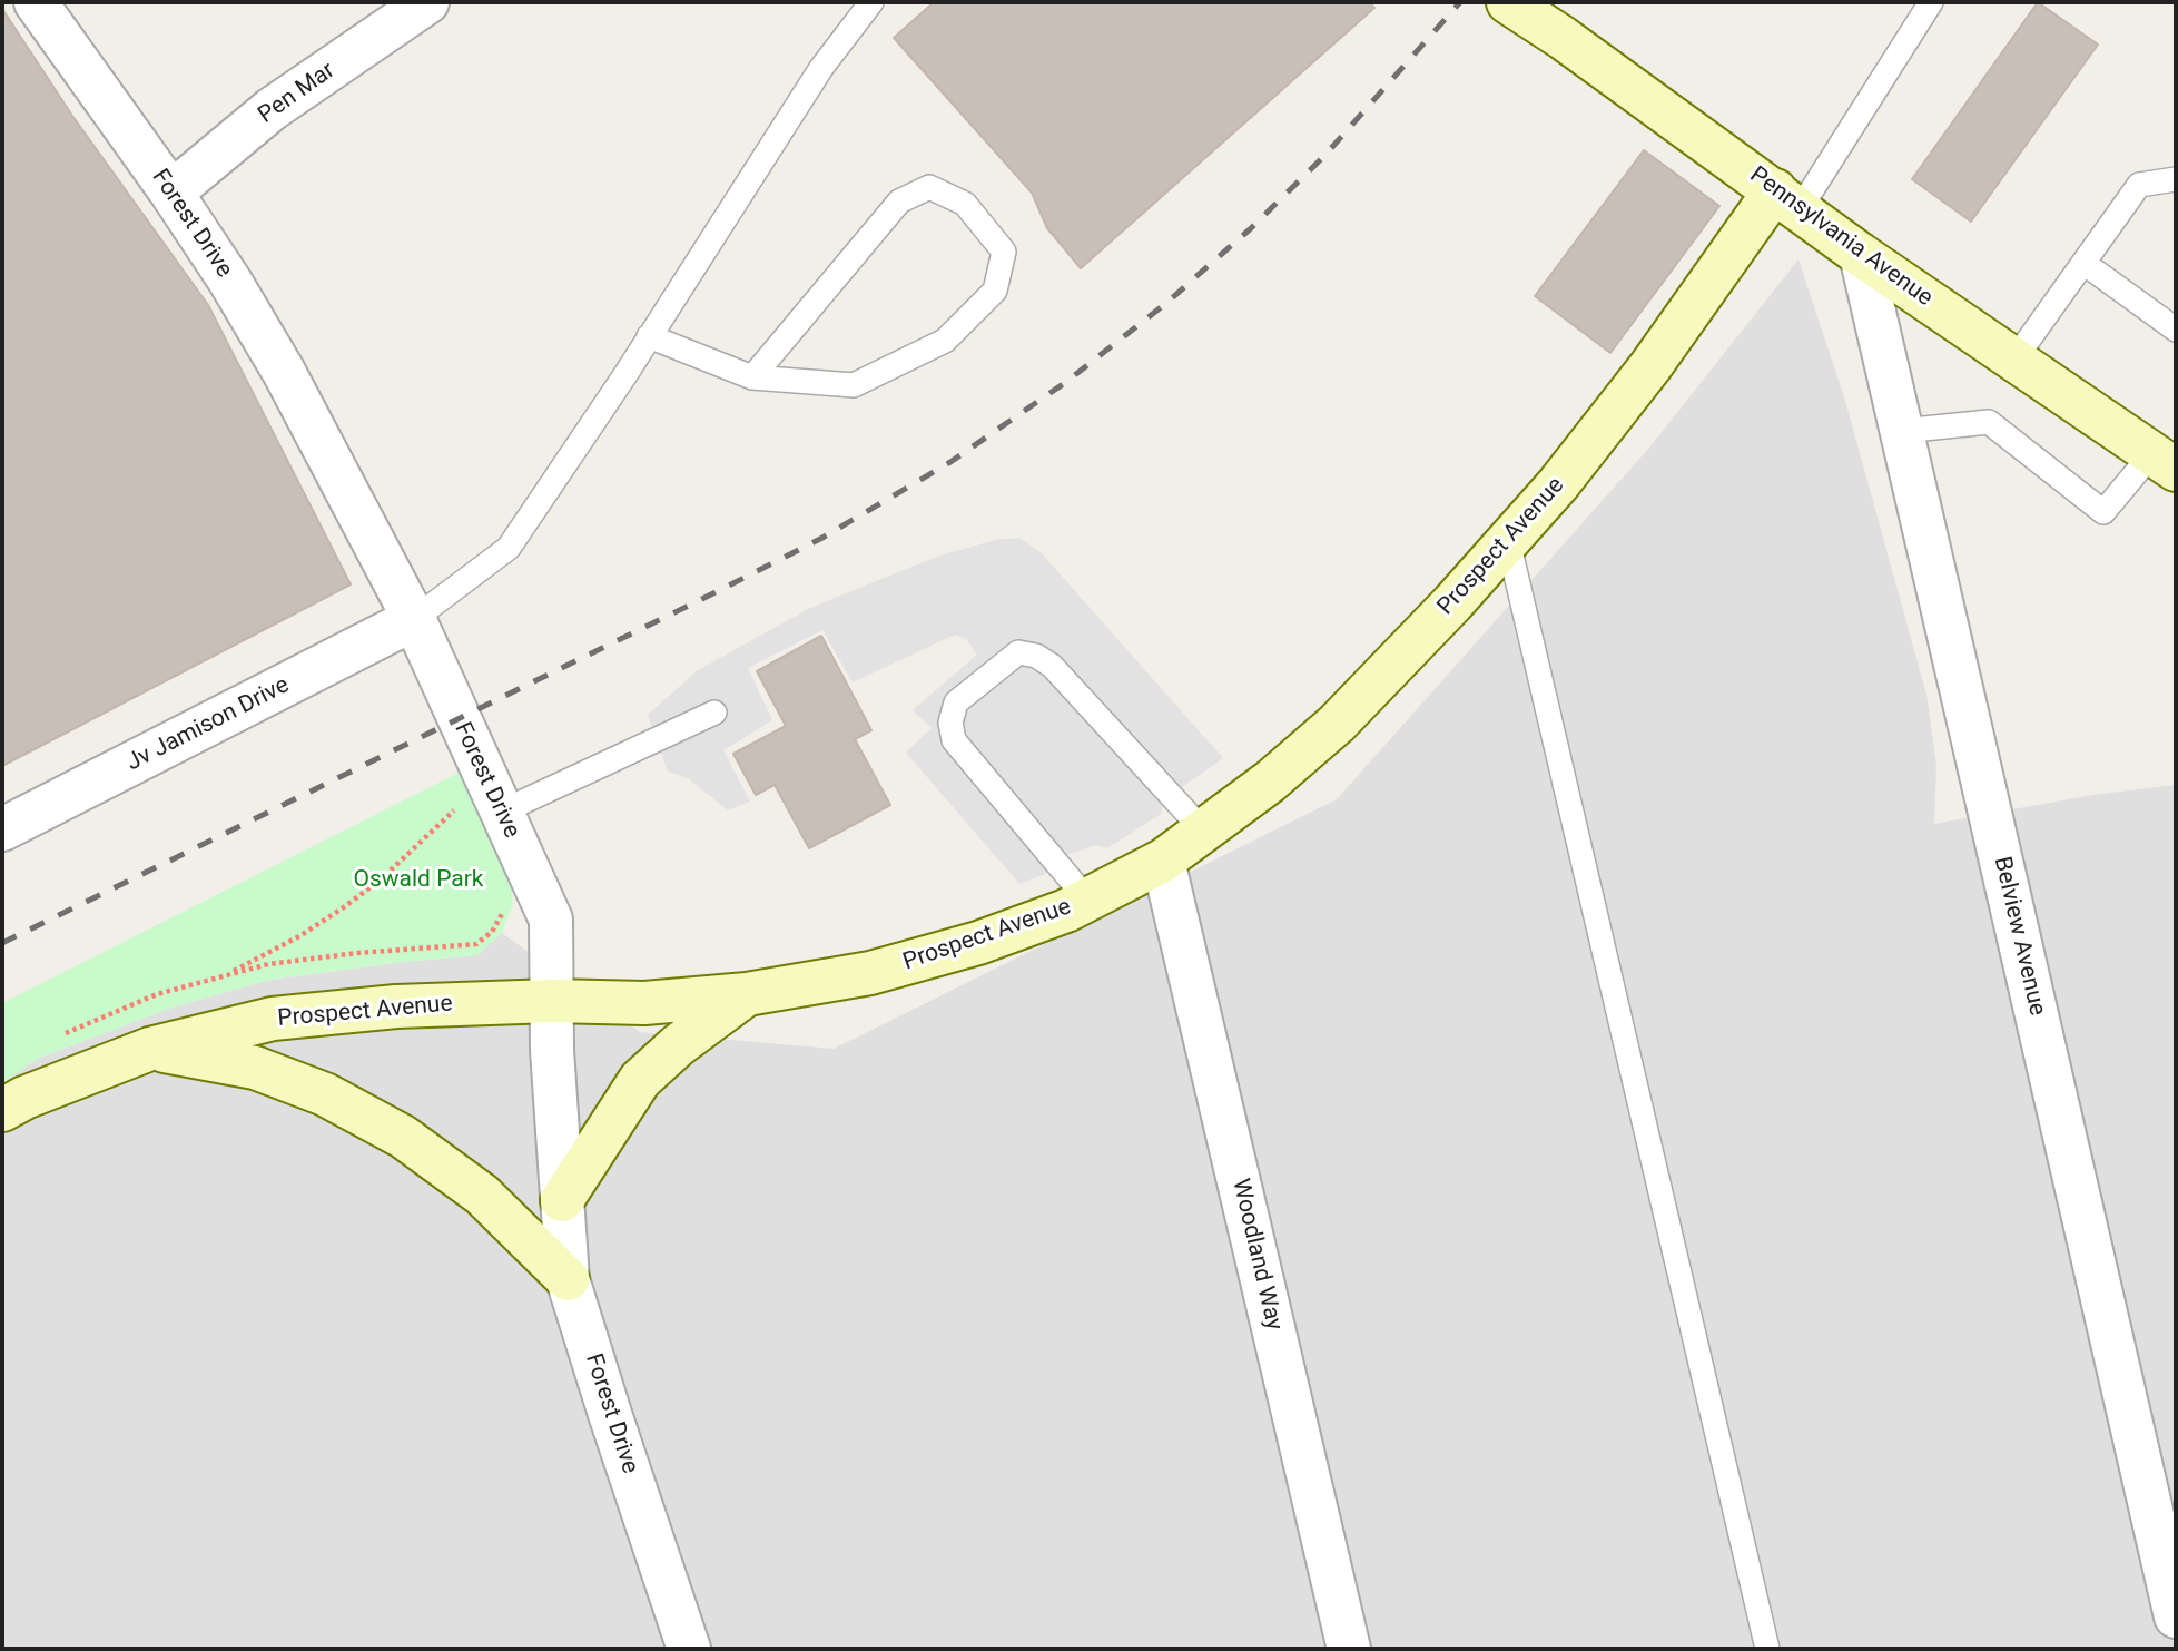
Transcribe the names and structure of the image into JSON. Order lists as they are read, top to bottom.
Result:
{
  "streets": {
    "street": [
      "Pen Mar",
      "Forest Drive",
      "Pennsylvania Avenue",
      "Prospect Avenue",
      "Jv Jamison Drive",
      "Belview Avenue",
      "Woodland Way"
    ]
  },
  "crossings": [
    ["Pen Mar", "Forest Drive"],
    ["Forest Drive", "Prospect Avenue"],
    ["Forest Drive", "Jv Jamison Drive"],
    ["Pennsylvania Avenue", "Prospect Avenue"],
    ["Pennsylvania Avenue", "Belview Avenue"],
    ["Prospect Avenue", "Woodland Way"]
  ],
  "parks": ["Oswald Park"]
}
